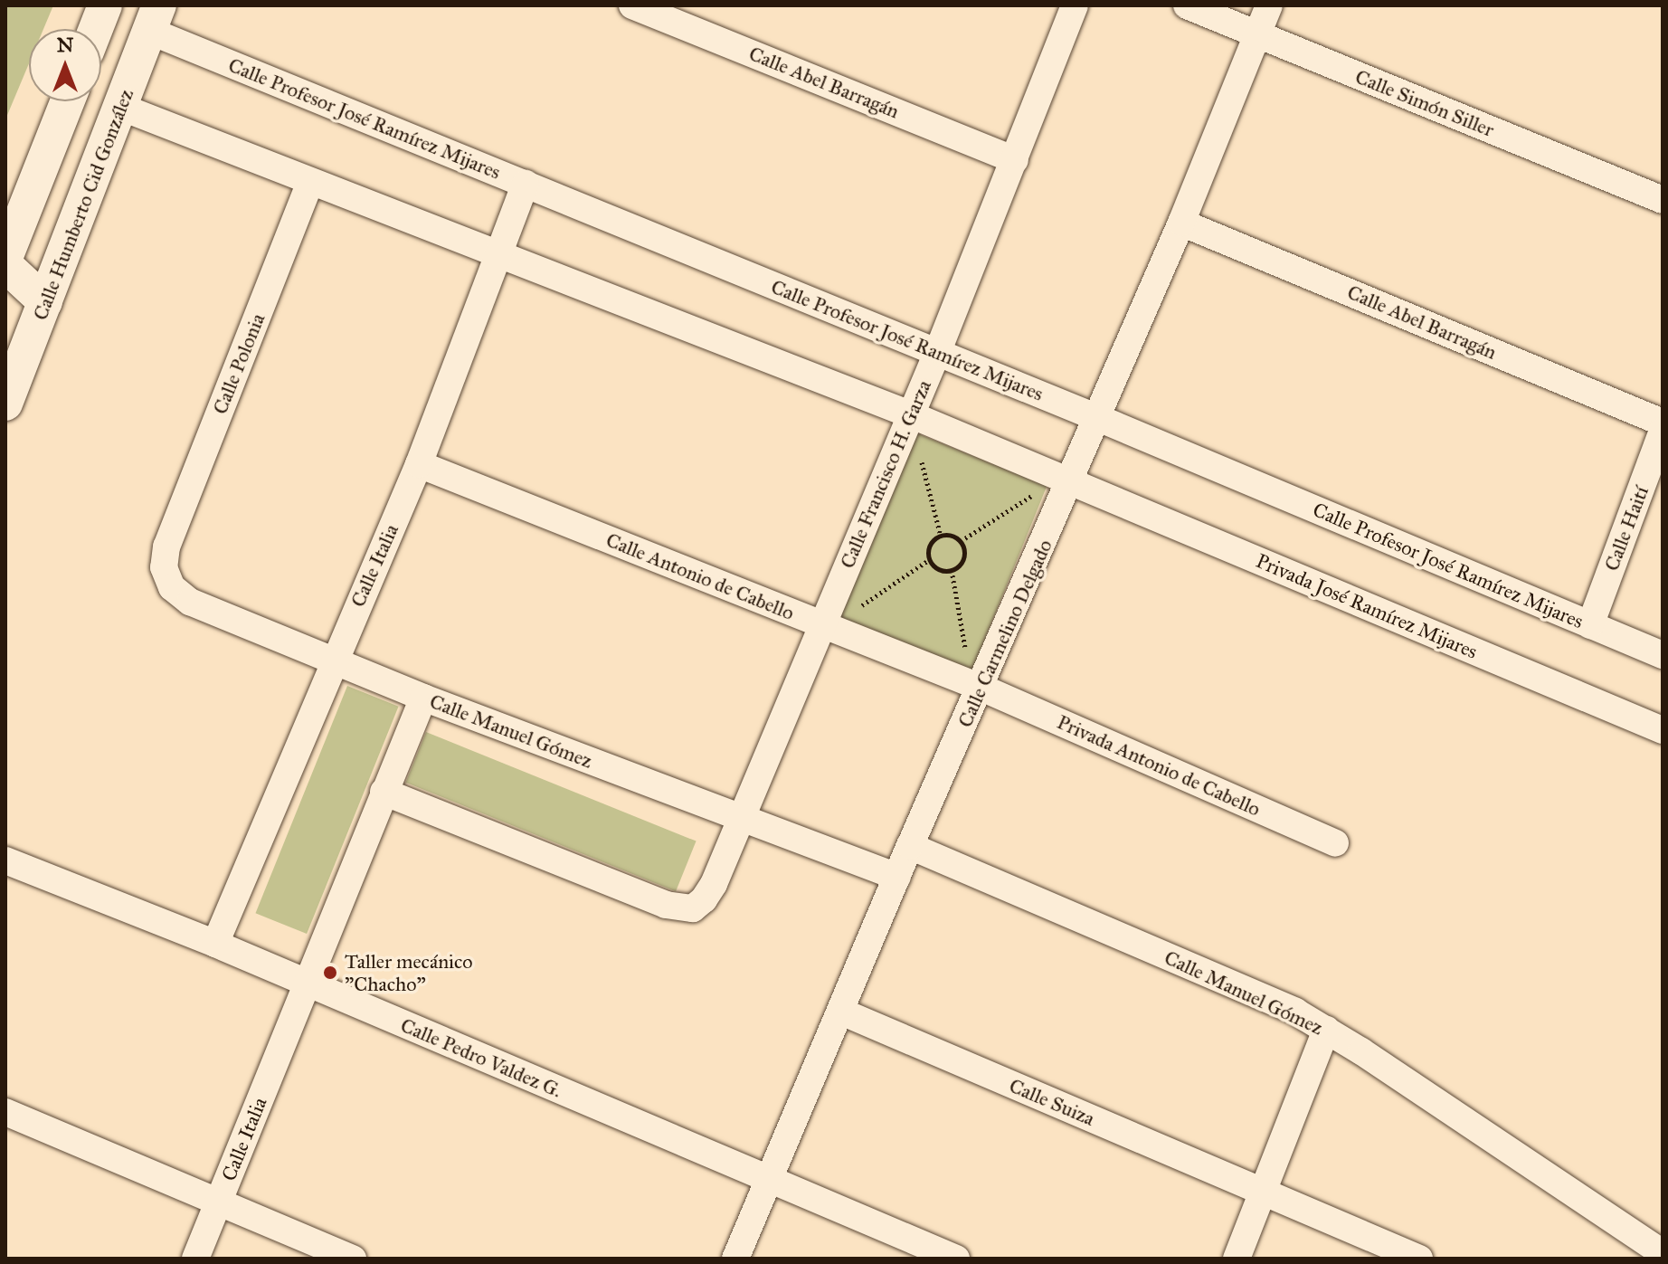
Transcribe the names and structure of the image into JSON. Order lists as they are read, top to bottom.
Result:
{
  "streets": {
    "street": [
      "Calle Abel Barragán",
      "Calle Simón Siller",
      "Calle Profesor José Ramírez Mijares",
      "Calle Humberto Cid González",
      "Calle Polonia",
      "Calle Francisco H. Garza",
      "Calle Haití",
      "Calle Italia",
      "Calle Antonio de Cabello",
      "Privada José Ramírez Mijares",
      "Calle Carmelino Delgado",
      "Calle Manuel Gómez",
      "Privada Antonio de Cabello",
      "Calle Pedro Valdez G.",
      "Calle Suiza"
    ]
  },
  "crossings": [
    ["Calle Abel Barragán", "Calle Francisco H. Garza"],
    ["Calle Abel Barragán", "Calle Carmelino Delgado"],
    ["Calle Simón Siller", "Calle Carmelino Delgado"],
    ["Calle Profesor José Ramírez Mijares", "Calle Humberto Cid González"],
    ["Calle Profesor José Ramírez Mijares", "Calle Francisco H. Garza"],
    ["Calle Profesor José Ramírez Mijares", "Calle Haití"],
    ["Calle Profesor José Ramírez Mijares", "Calle Italia"],
    ["Calle Profesor José Ramírez Mijares", "Calle Carmelino Delgado"],
    ["Calle Polonia", "Calle Manuel Gómez"],
    ["Calle Francisco H. Garza", "Calle Italia"],
    ["Calle Francisco H. Garza", "Calle Antonio de Cabello"],
    ["Calle Francisco H. Garza", "Calle Manuel Gómez"],
    ["Calle Italia", "Calle Antonio de Cabello"],
    ["Calle Italia", "Calle Manuel Gómez"],
    ["Calle Italia", "Calle Pedro Valdez G."],
    ["Calle Antonio de Cabello", "Calle Carmelino Delgado"],
    ["Calle Antonio de Cabello", "Privada Antonio de Cabello"],
    ["Privada José Ramírez Mijares", "Calle Carmelino Delgado"],
    ["Calle Carmelino Delgado", "Calle Manuel Gómez"],
    ["Calle Carmelino Delgado", "Privada Antonio de Cabello"],
    ["Calle Carmelino Delgado", "Calle Pedro Valdez G."],
    ["Calle Carmelino Delgado", "Calle Suiza"]
  ],
  "places": ["Taller mecánico \"Chacho\""],
  "north": "top"
}
